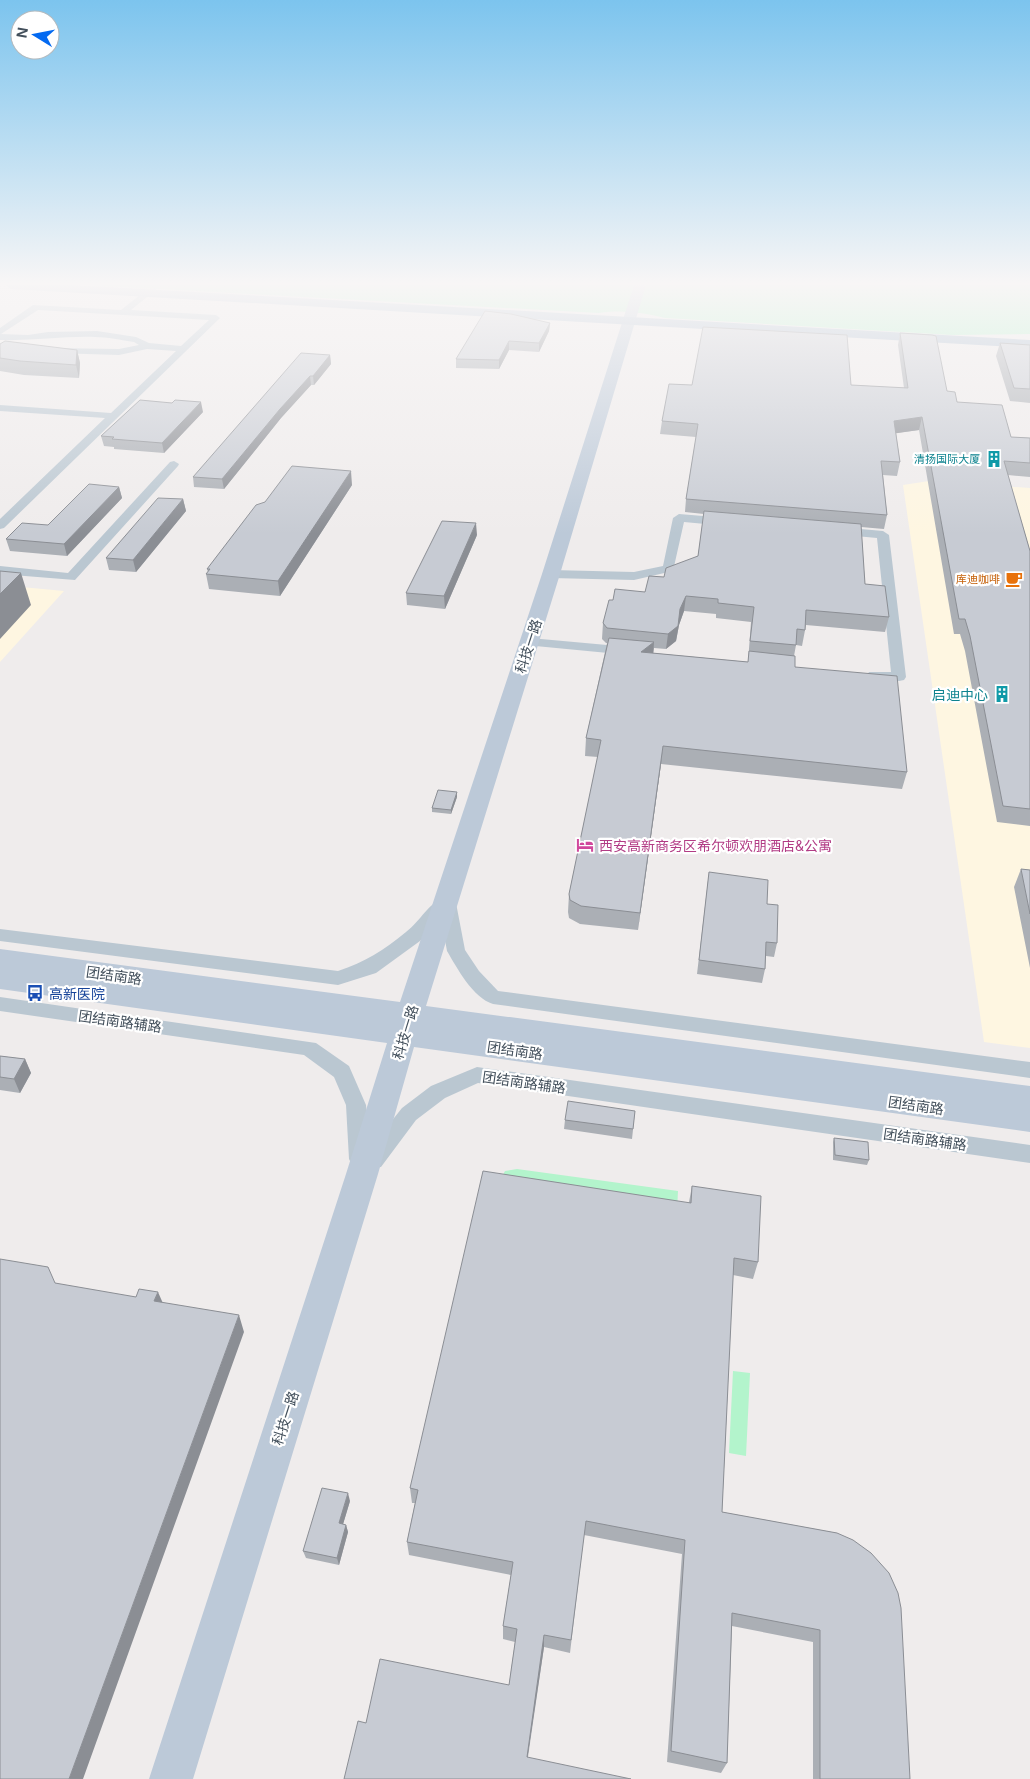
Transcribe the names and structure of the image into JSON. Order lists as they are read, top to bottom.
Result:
{
  "streets": {
    "street": ["科技一路", "团结南路", "团结南路辅路"]
  },
  "crossings": [
    ["科技一路", "团结南路"],
    ["科技一路", "团结南路辅路"]
  ],
  "places": {
    "building": ["清扬国际大厦", "启迪中心"],
    "cafe": ["库迪咖啡"],
    "hotel": ["西安高新商务区希尔顿欢朋酒店&公寓"],
    "bus stop": ["高新医院"]
  },
  "north": "left"
}
